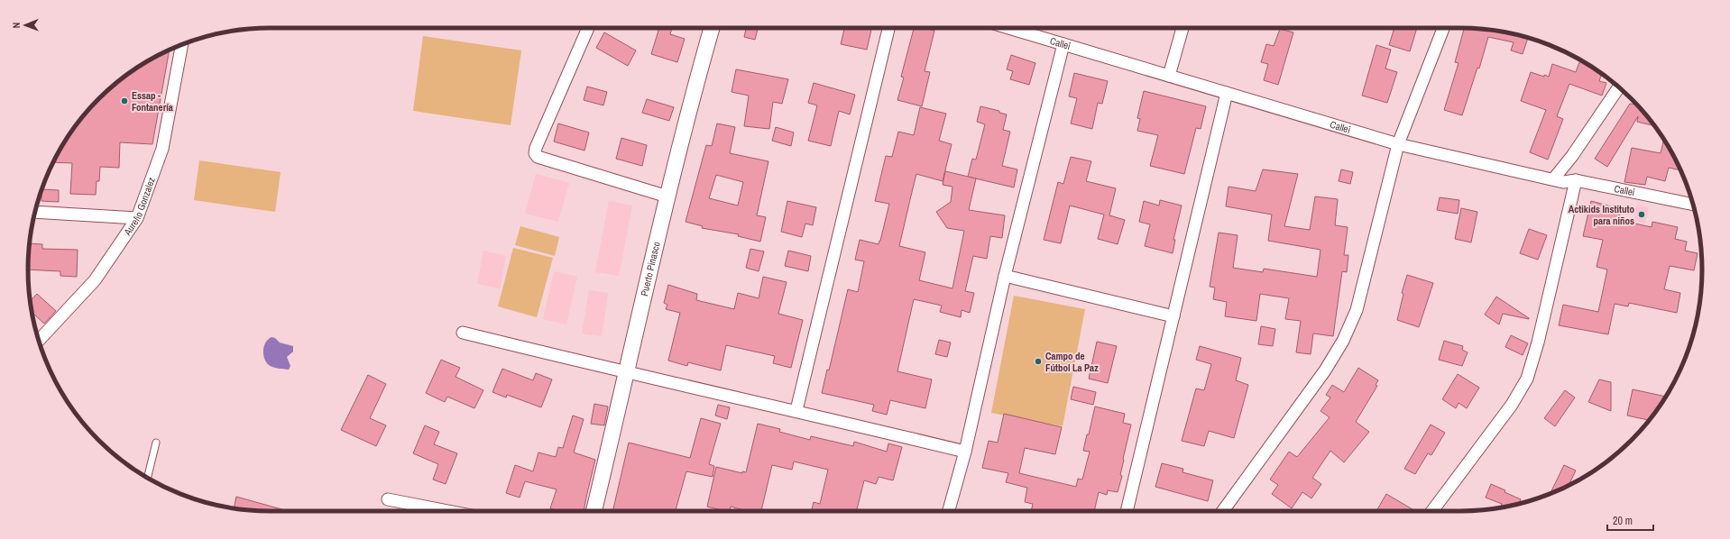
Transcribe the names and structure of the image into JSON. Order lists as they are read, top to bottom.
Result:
{
  "streets": {
    "street": ["Calle´i", "Aurelio Gonzalez", "Puerto Pinasco"]
  },
  "places": ["Essap - Fontanería", "Actikids Instituto para niños", "Campo de Fútbol La Paz"],
  "scale_bar": "20 m",
  "north": "left"
}
